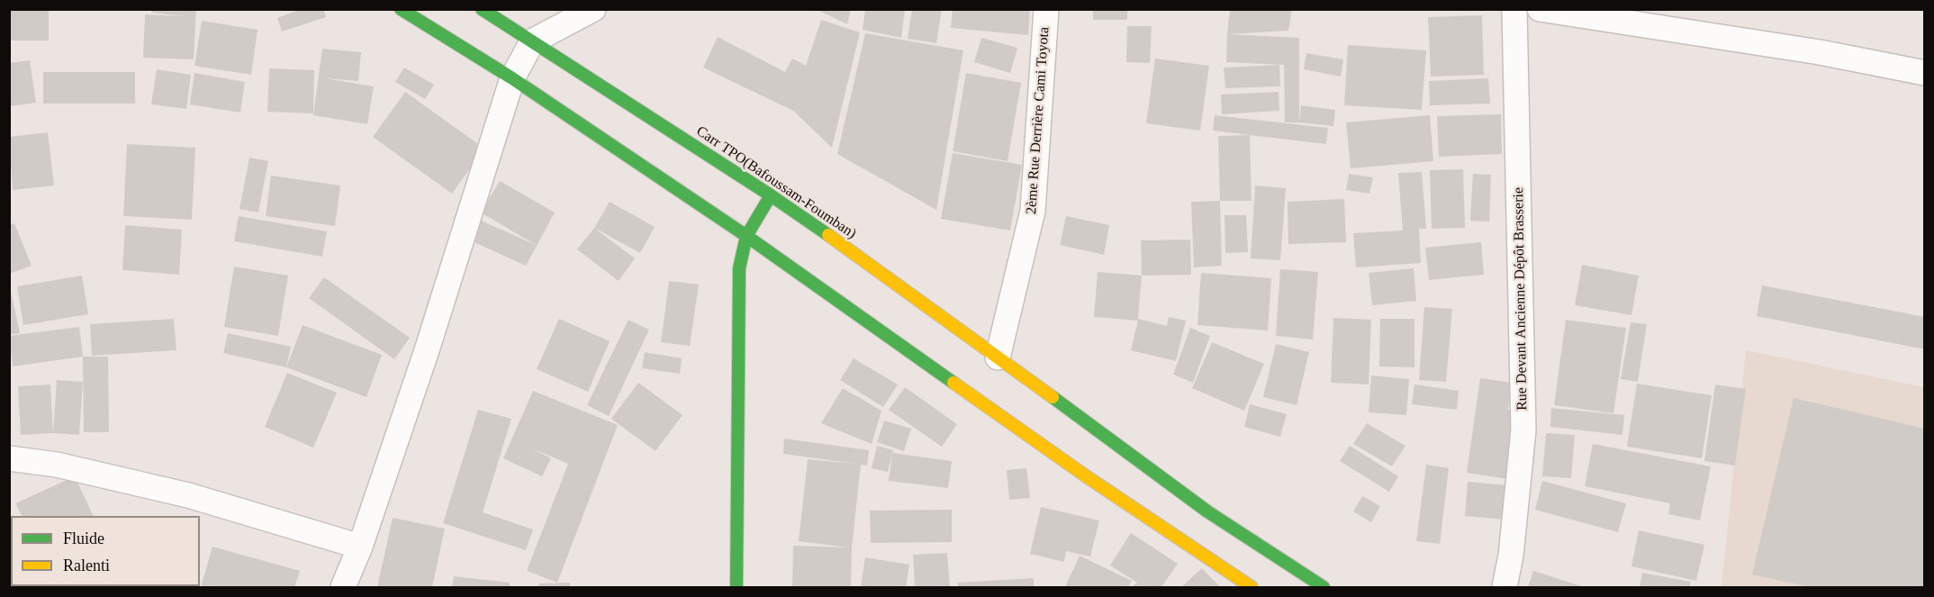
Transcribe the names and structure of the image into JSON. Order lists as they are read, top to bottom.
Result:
{
  "streets": {
    "main road": ["Carr TPO(Bafoussam-Foumban)"],
    "street": ["2ème Rue Derrière Cami Toyota", "Rue Devant Ancienne Dépôt Brasserie"]
  },
  "crossings": [
    ["2ème Rue Derrière Cami Toyota", "Carr TPO(Bafoussam-Foumban)"]
  ],
  "legend": ["Fluide", "Ralenti"]
}
